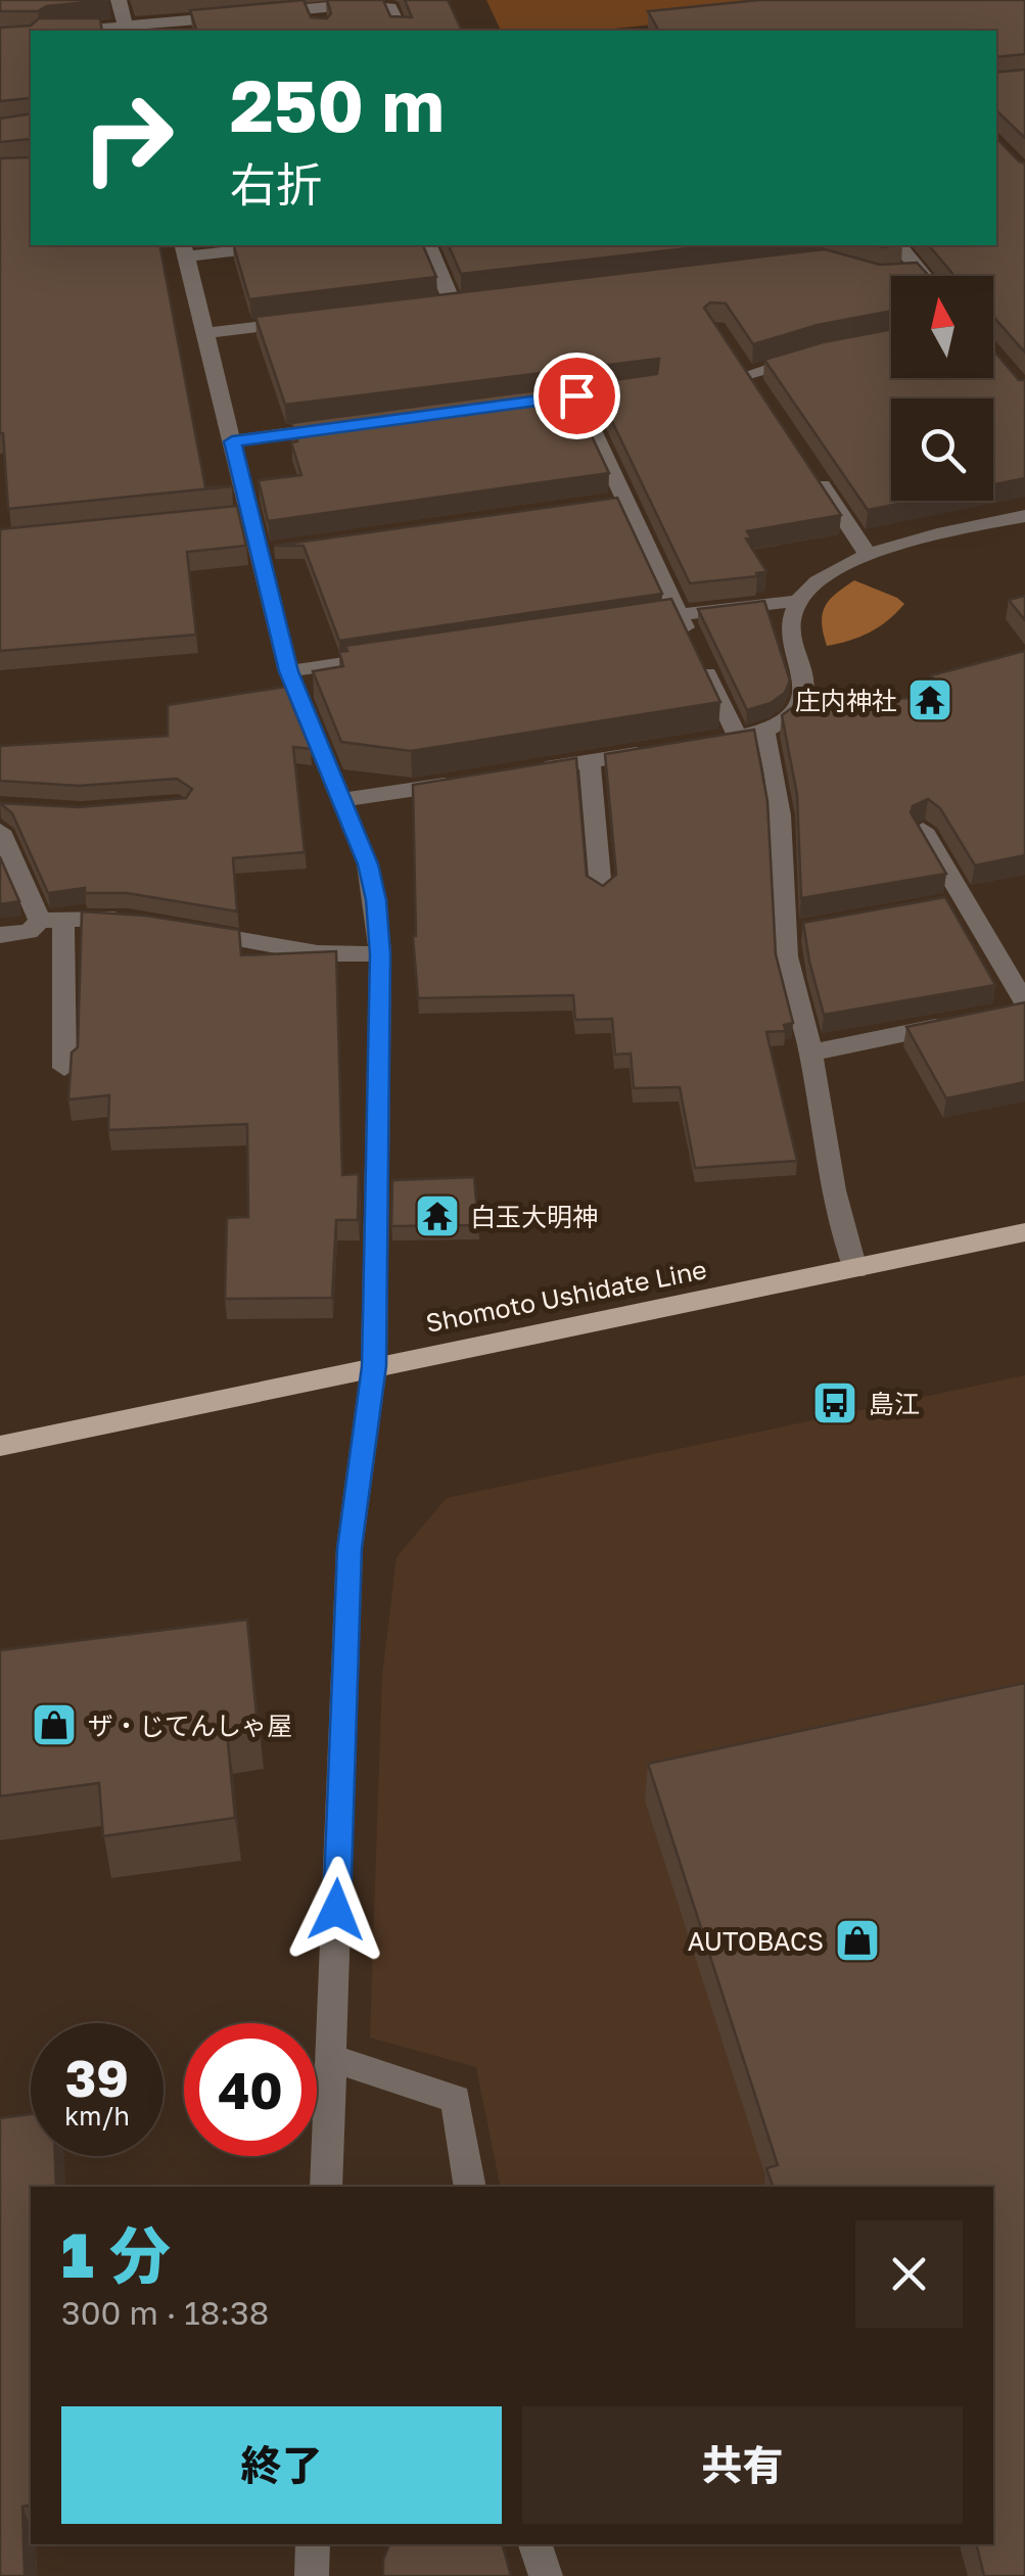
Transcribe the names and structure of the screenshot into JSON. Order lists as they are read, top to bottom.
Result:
{
  "streets": {
    "main road": ["Shomoto Ushidate Line"]
  },
  "places": {
    "temple": ["庄内神社", "白玉大明神"],
    "bus stop": ["島江"],
    "shop": ["ザ・じてんしゃ屋", "AUTOBACS"]
  },
  "north": "top",
  "page": {
    "turn": ["250 m", "右折"],
    "speed": "39 km/h",
    "limit": "40",
    "heading": ["1 分", "300 m · 18:38"],
    "buttons": ["終了", "共有"]
  }
}
